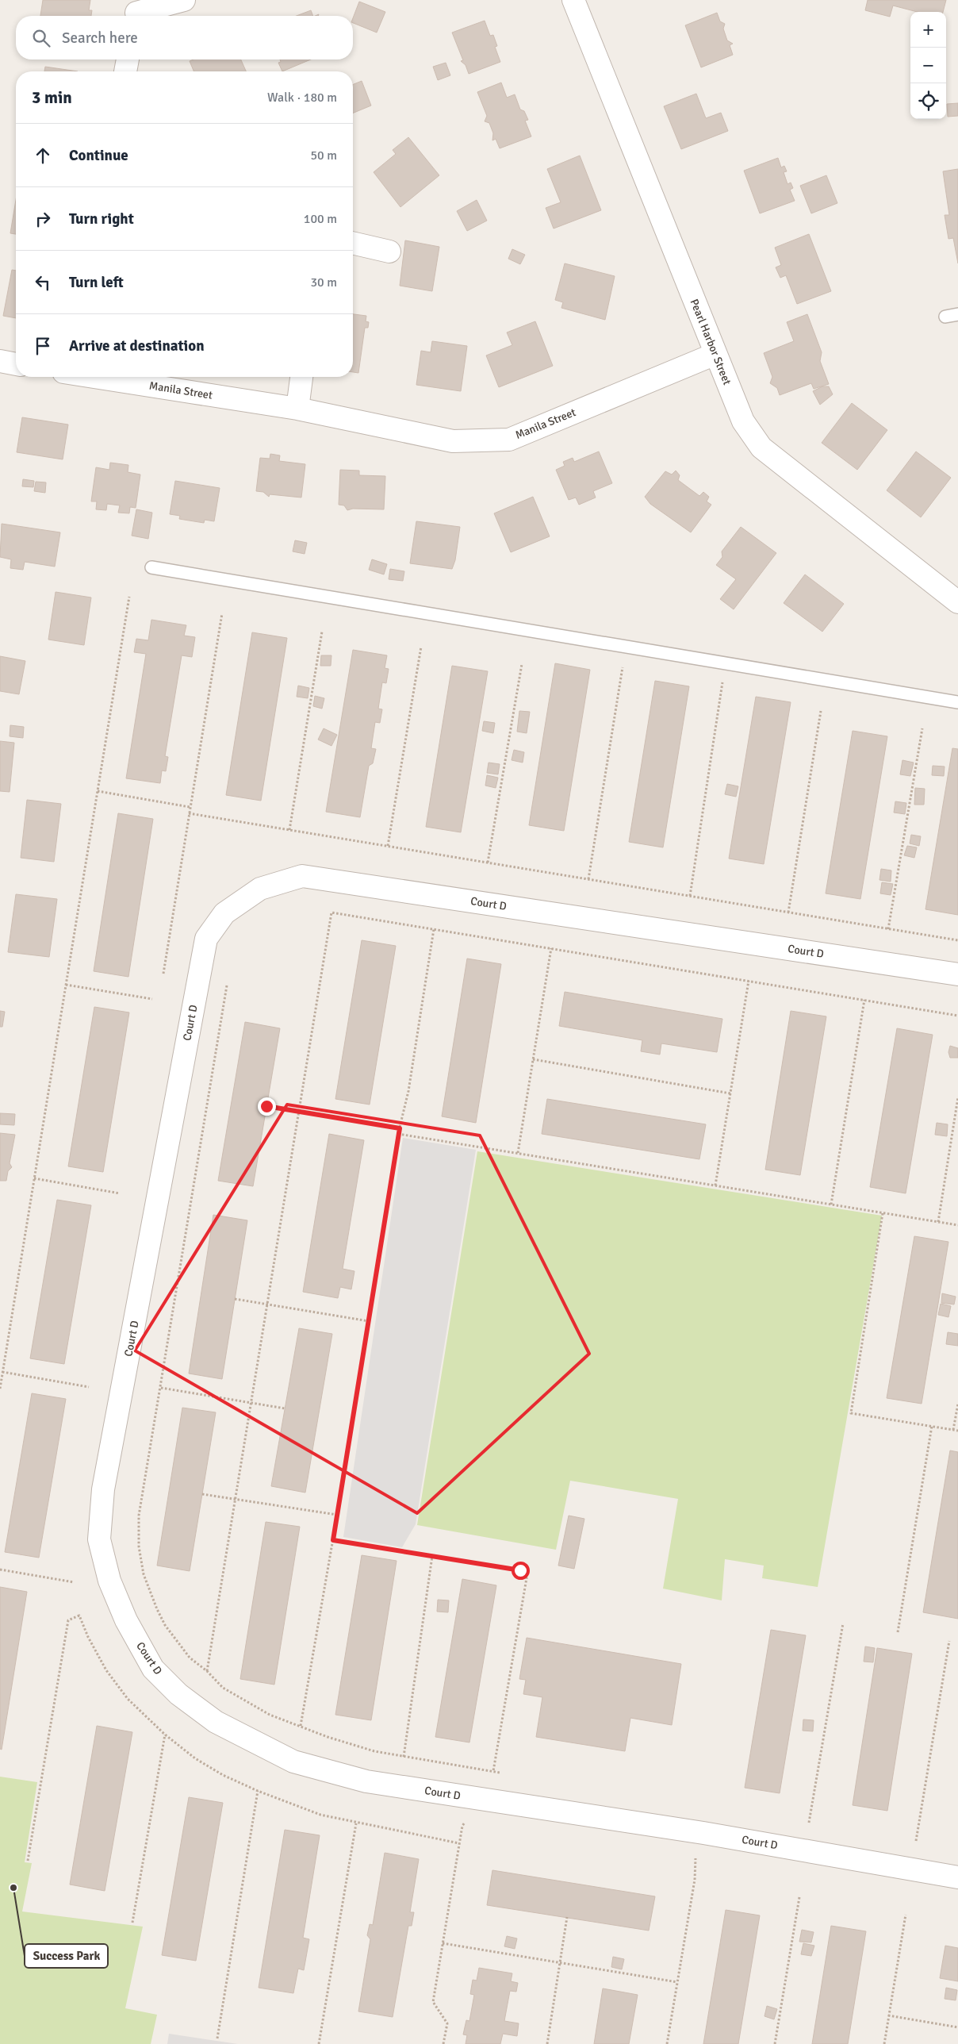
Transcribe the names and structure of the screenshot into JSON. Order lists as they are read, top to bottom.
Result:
{
  "streets": {
    "street": ["Pearl Harbor Street", "Manila Street", "Court D"]
  },
  "crossings": [
    ["Pearl Harbor Street", "Manila Street"]
  ],
  "places": ["Success Park"],
  "page": {
    "map_buttons": ["+", "−"],
    "search": "Search here",
    "heading": ["3 min", "Walk · 180 m"],
    "list": [
      ["Continue", "50 m"],
      ["Turn right", "100 m"],
      ["Turn left", "30 m"],
      "Arrive at destination"
    ]
  }
}
